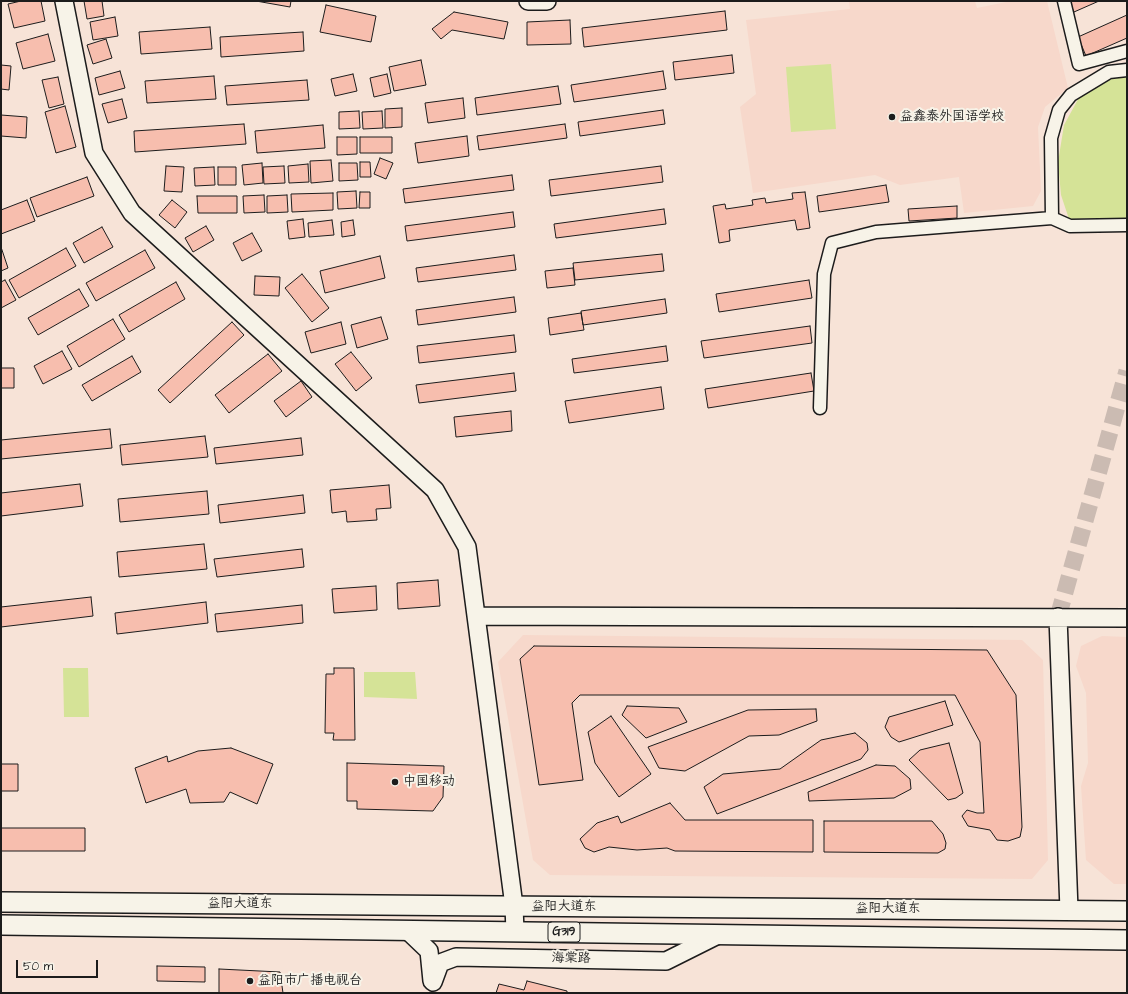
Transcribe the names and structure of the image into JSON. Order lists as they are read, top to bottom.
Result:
{
  "streets": {
    "main road": ["益阳大道东", "G319"],
    "street": ["海棠路"]
  },
  "crossings": [
    ["G319", "海棠路"]
  ],
  "places": ["益鑫泰外国语学校", "中国移动", "益阳市广播电视台"],
  "scale_bar": "50 m"
}
